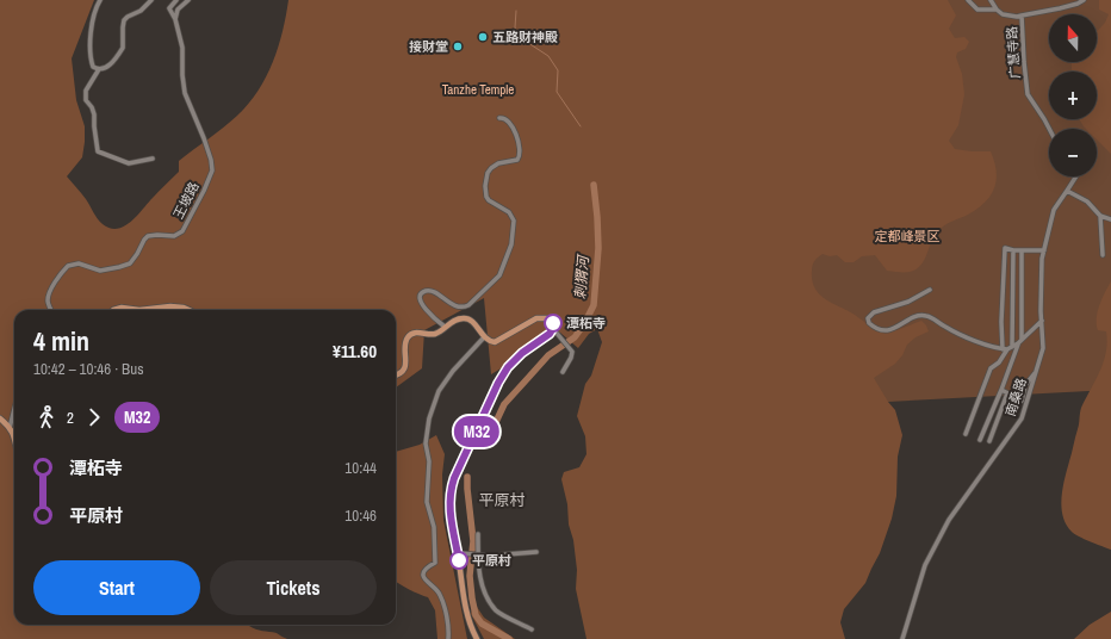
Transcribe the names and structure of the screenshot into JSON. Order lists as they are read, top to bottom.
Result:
{
  "streets": {
    "street": ["广慧寺路", "王坡路", "南桑路"]
  },
  "districts": ["平原村"],
  "water": ["刺猬河"],
  "parks": ["Tanzhe Temple", "定都峰景区"],
  "places": [
    "五路财神殿",
    "接财堂",
    "潭柘寺",
    "平原村"
  ],
  "lines": ["bus line M32"],
  "north": "top",
  "page": {
    "on_map": "M32",
    "map_buttons": ["+", "−"],
    "heading": ["4 min", "10:42 – 10:46 · Bus", "¥11.60"],
    "legs": ["2", "M32"],
    "list": [
      {
        "name": "潭柘寺",
        "value": "10:44"
      },
      {
        "name": "平原村",
        "value": "10:46"
      }
    ],
    "buttons": ["Start", "Tickets"]
  }
}
